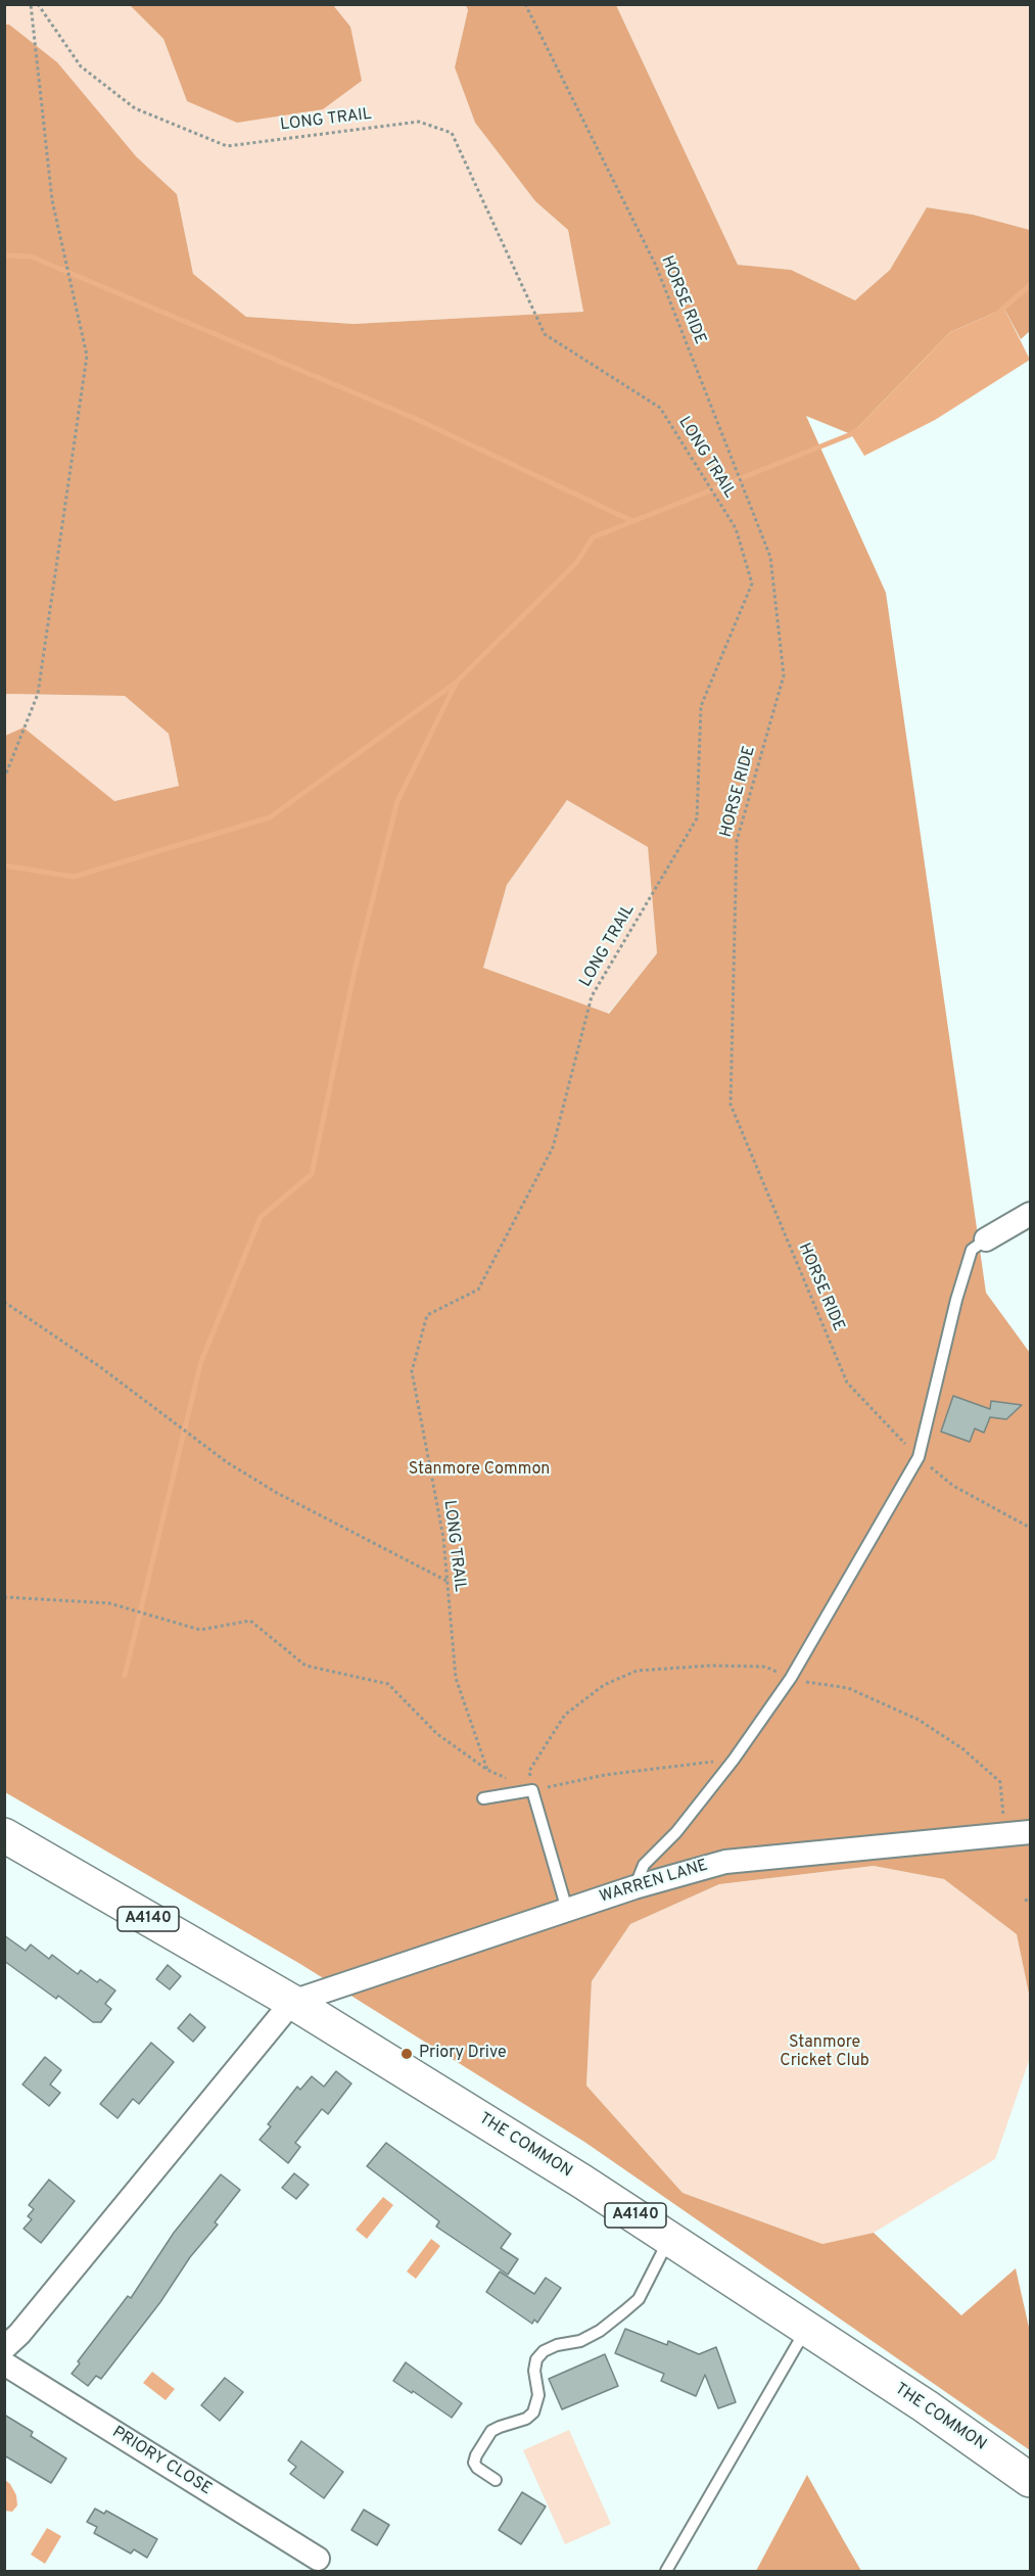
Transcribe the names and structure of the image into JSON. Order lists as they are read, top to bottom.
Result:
{
  "streets": {
    "main road": ["A4140", "THE COMMON"],
    "street": ["WARREN LANE", "PRIORY CLOSE"],
    "path": ["LONG TRAIL", "HORSE RIDE"]
  },
  "crossings": [
    ["WARREN LANE", "THE COMMON"]
  ],
  "parks": ["Stanmore Common", "Stanmore Cricket Club"],
  "places": ["Priory Drive"]
}
